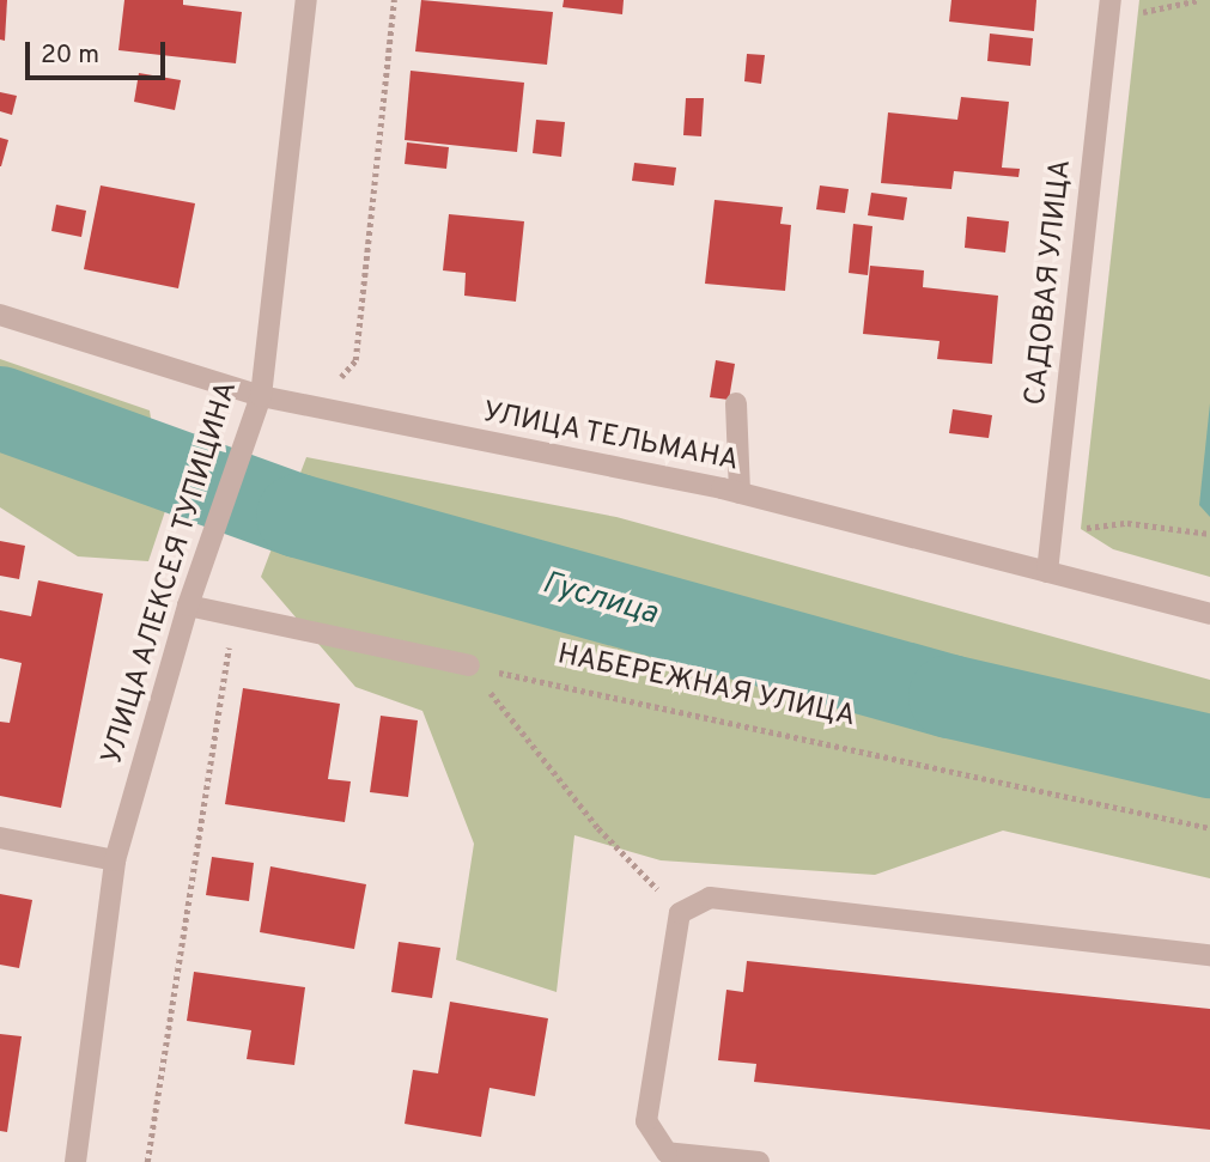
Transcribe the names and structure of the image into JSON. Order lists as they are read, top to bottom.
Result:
{
  "streets": {
    "street": ["САДОВАЯ УЛИЦА", "УЛИЦА ТЕЛЬМАНА", "УЛИЦА АЛЕКСЕЯ ТУПИЦИНА"],
    "path": ["НАБЕРЕЖНАЯ УЛИЦА"]
  },
  "crossings": [
    ["САДОВАЯ УЛИЦА", "УЛИЦА ТЕЛЬМАНА"],
    ["УЛИЦА ТЕЛЬМАНА", "УЛИЦА АЛЕКСЕЯ ТУПИЦИНА"]
  ],
  "water": ["Гуслица"],
  "scale_bar": "20 m"
}
